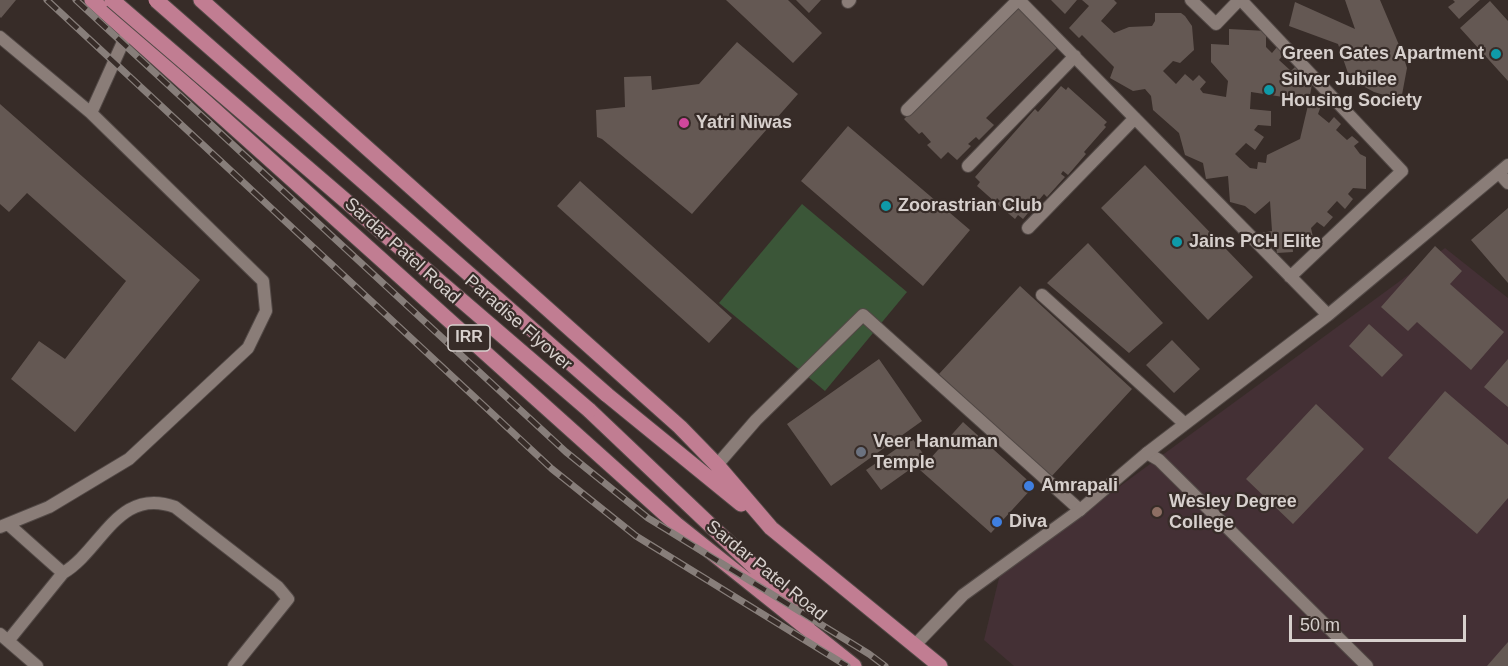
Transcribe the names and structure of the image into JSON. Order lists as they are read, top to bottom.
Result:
{
  "streets": {
    "main road": ["Sardar Patel Road", "Paradise Flyover", "IRR"]
  },
  "crossings": [
    ["Sardar Patel Road", "Paradise Flyover"]
  ],
  "places": [
    "Green Gates Apartment",
    "Silver Jubilee Housing Society",
    "Yatri Niwas",
    "Zoorastrian Club",
    "Jains PCH Elite",
    "Veer Hanuman Temple",
    "Amrapali",
    "Wesley Degree College",
    "Diva"
  ],
  "scale_bar": "50 m"
}
